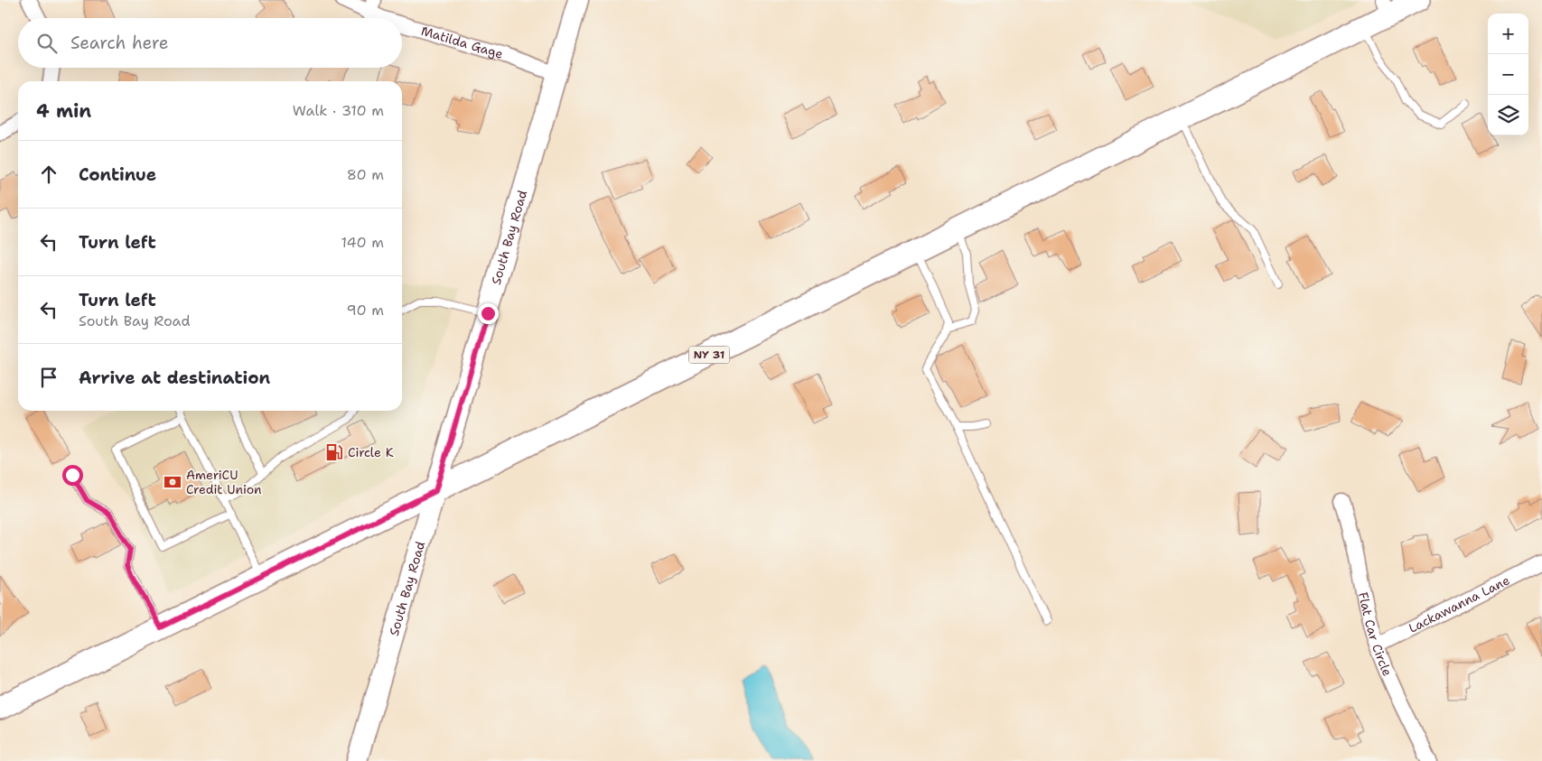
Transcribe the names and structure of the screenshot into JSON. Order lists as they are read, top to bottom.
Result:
{
  "streets": {
    "main road": ["NY 31"],
    "street": [
      "Matilda Gage",
      "South Bay Road",
      "Lackawanna Lane",
      "Flat Car Circle"
    ]
  },
  "crossings": [
    ["Matilda Gage", "South Bay Road"],
    ["South Bay Road", "NY 31"],
    ["Lackawanna Lane", "Flat Car Circle"]
  ],
  "places": {
    "fuel station": ["Circle K"],
    "bank": ["AmeriCU Credit Union"]
  },
  "page": {
    "map_buttons": ["+", "−"],
    "search": "Search here",
    "heading": ["4 min", "Walk · 310 m"],
    "list": [
      ["Continue", "80 m"],
      ["Turn left", "140 m"],
      ["Turn left", "South Bay Road", "90 m"],
      "Arrive at destination"
    ]
  }
}
